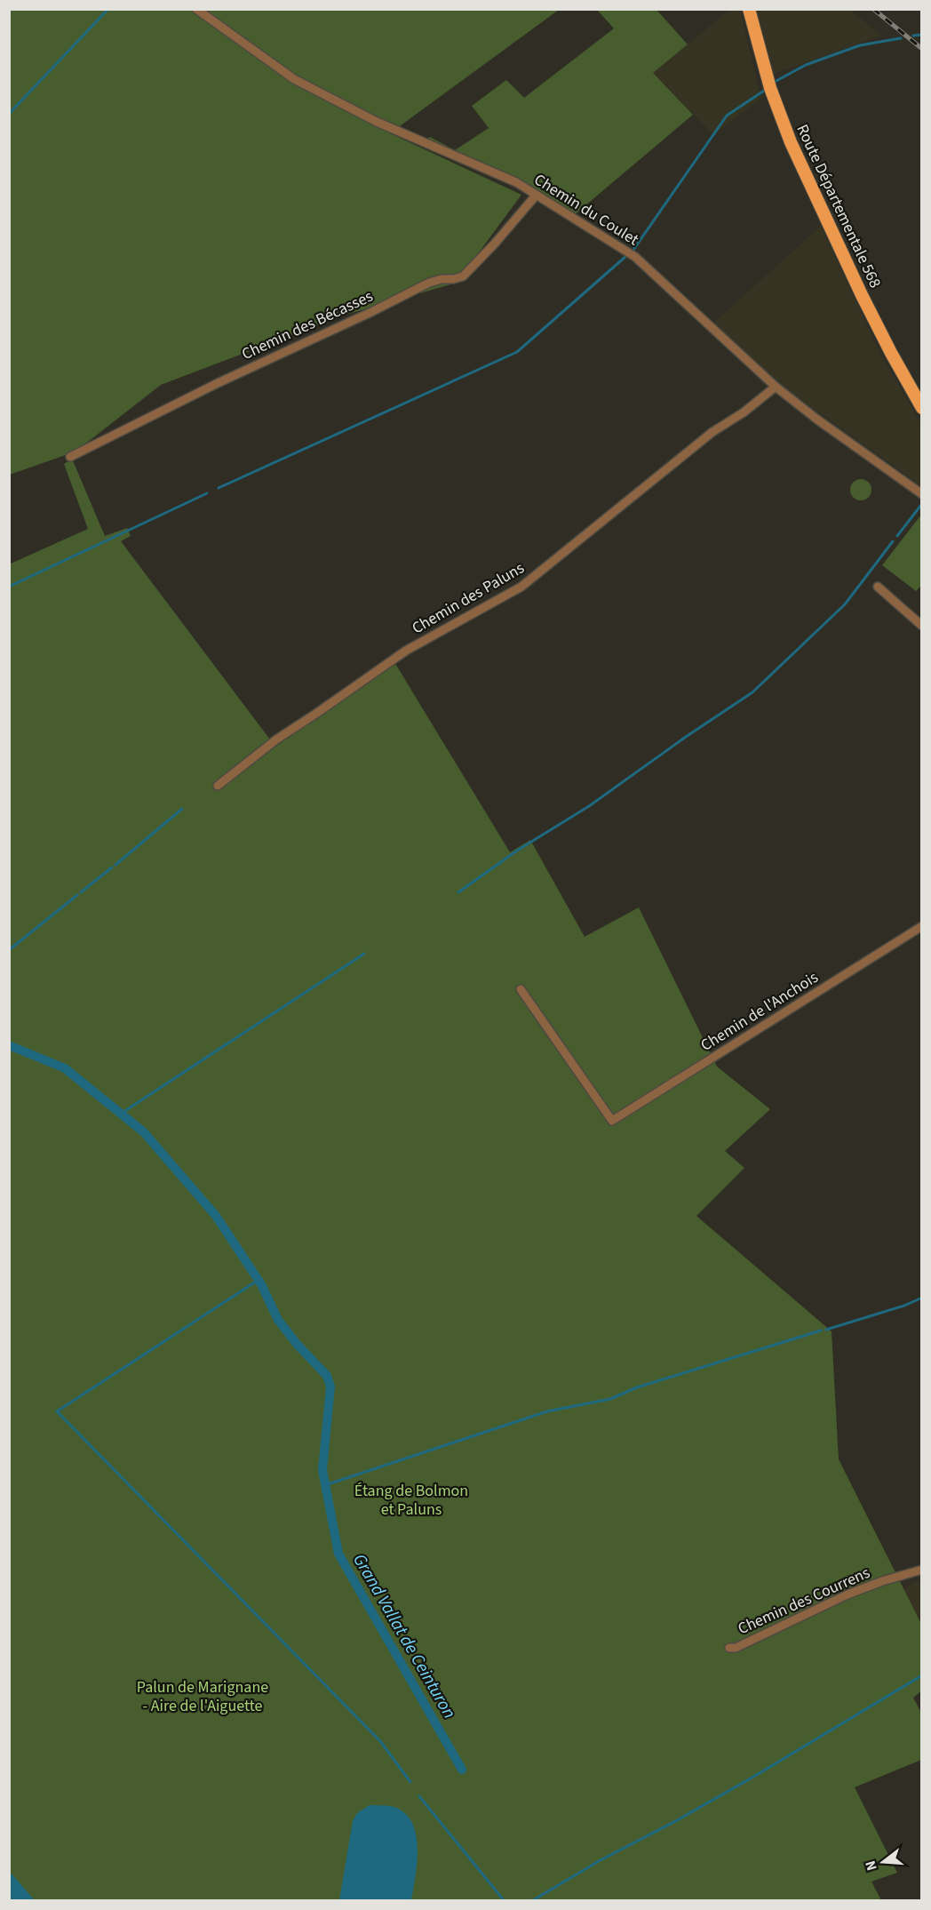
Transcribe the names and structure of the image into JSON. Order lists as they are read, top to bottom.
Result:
{
  "streets": {
    "main road": ["Route Départementale 568"],
    "street": [
      "Chemin du Coulet",
      "Chemin des Bécasses",
      "Chemin des Paluns",
      "Chemin de l'Anchois",
      "Chemin des Courrens"
    ]
  },
  "crossings": [
    ["Chemin du Coulet", "Chemin des Bécasses"],
    ["Chemin du Coulet", "Chemin des Paluns"]
  ],
  "water": ["Grand Vallat de Ceinturon"],
  "parks": ["Étang de Bolmon et Paluns", "Palun de Marignane - Aire de l'Aiguette"],
  "north": "left"
}
